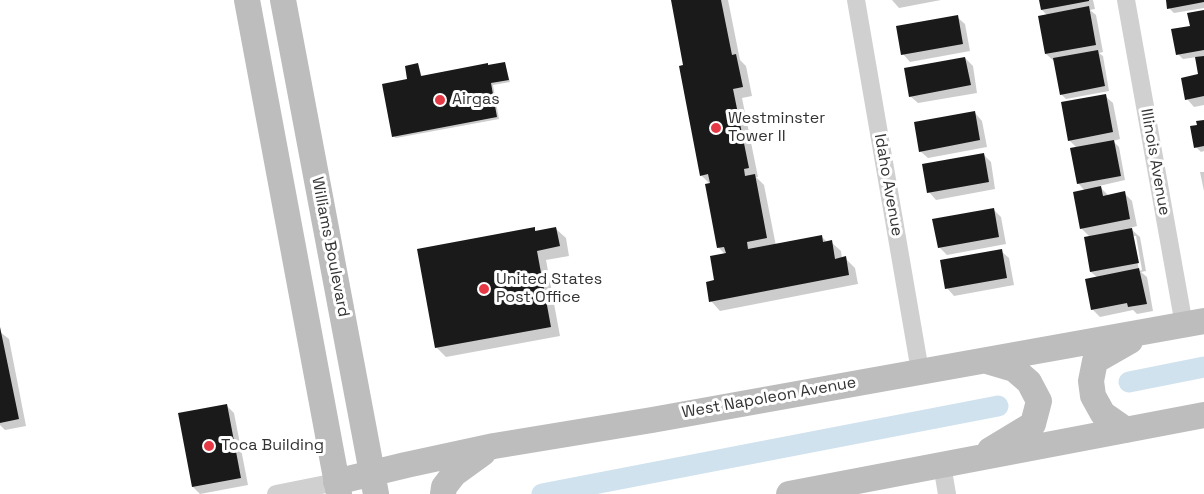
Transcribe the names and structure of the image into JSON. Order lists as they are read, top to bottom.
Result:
{
  "streets": {
    "main road": ["Williams Boulevard", "West Napoleon Avenue"],
    "street": ["Illinois Avenue", "Idaho Avenue"]
  },
  "crossings": [
    ["Illinois Avenue", "West Napoleon Avenue"],
    ["Idaho Avenue", "West Napoleon Avenue"],
    ["Williams Boulevard", "West Napoleon Avenue"]
  ],
  "places": [
    "Airgas",
    "Westminster Tower II",
    "United States Post Office",
    "Toca Building"
  ]
}
